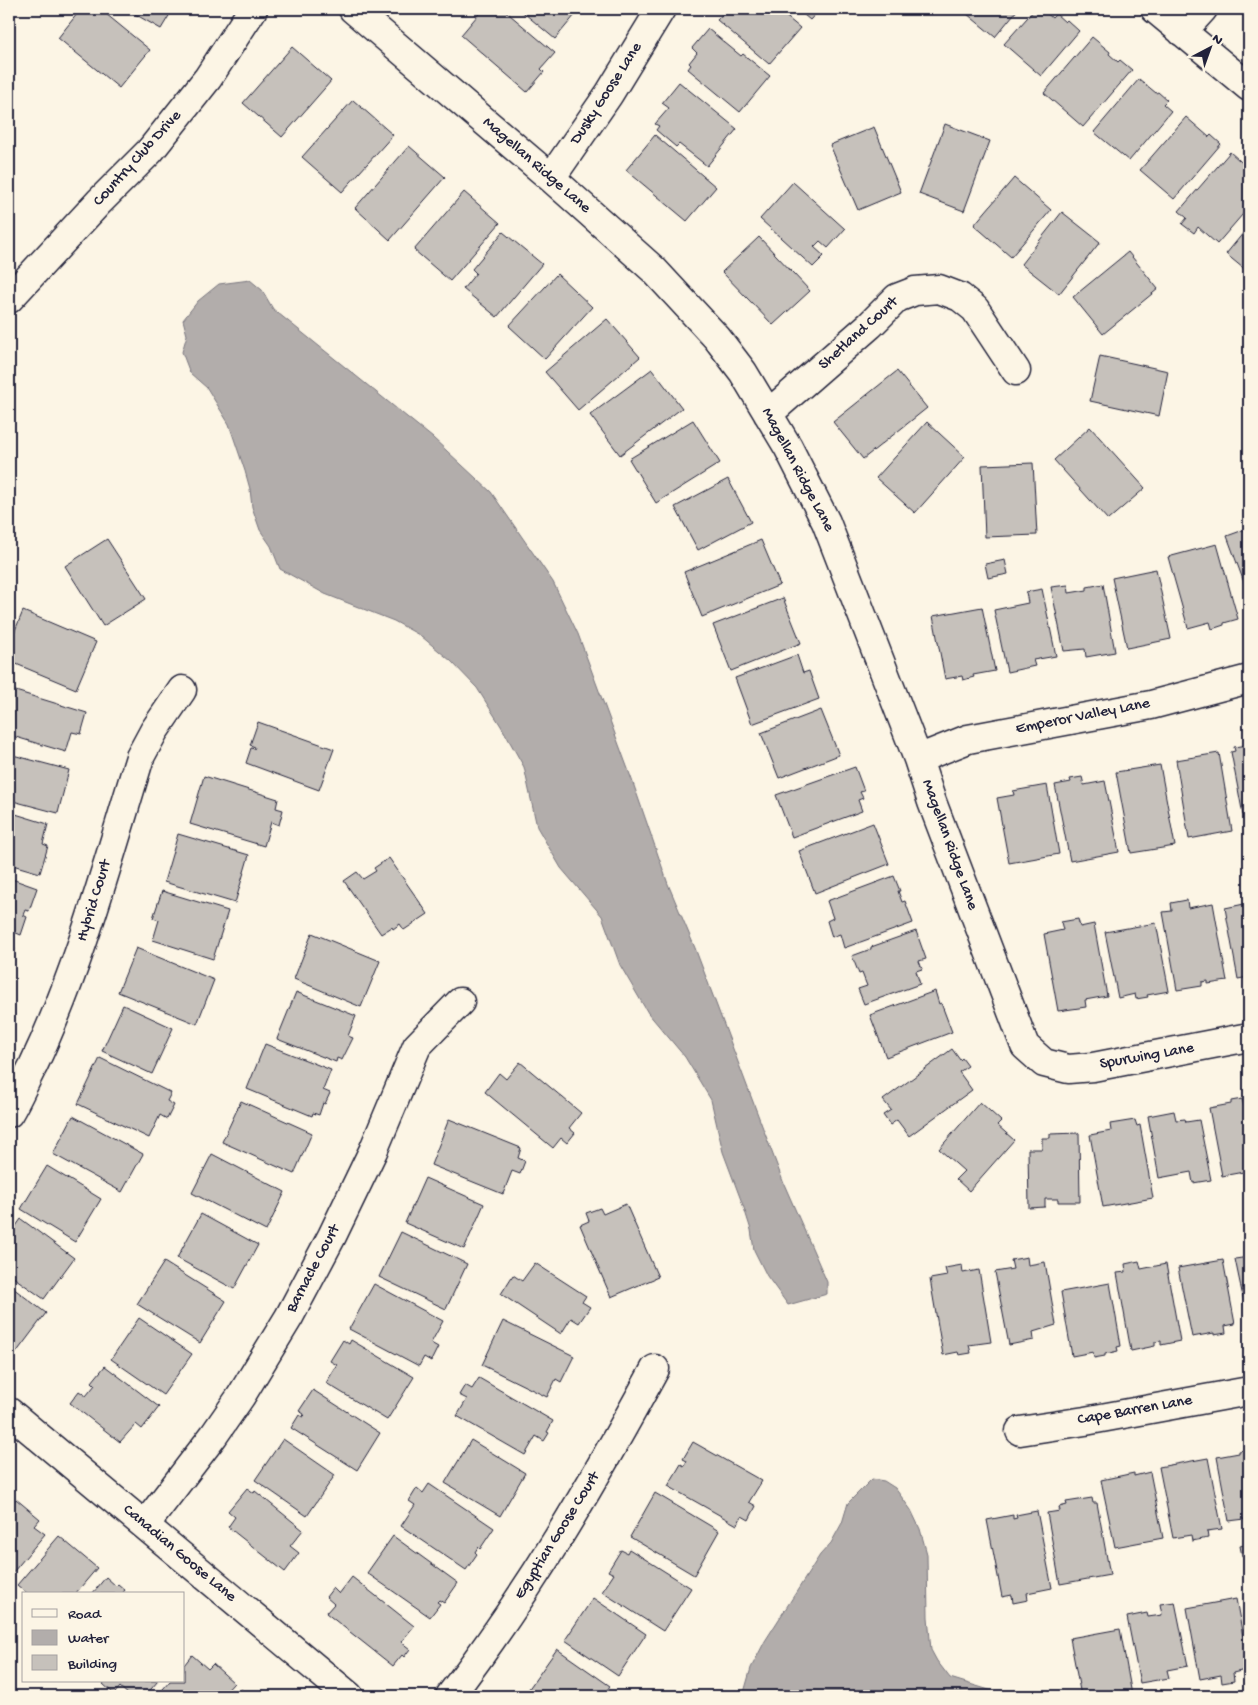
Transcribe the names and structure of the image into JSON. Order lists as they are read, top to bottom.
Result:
{
  "streets": {
    "street": [
      "Dusky Goose Lane",
      "Country Club Drive",
      "Magellan Ridge Lane",
      "Shetland Court",
      "Emperor Valley Lane",
      "Hybrid Court",
      "Spurwing Lane",
      "Barnacle Court",
      "Cape Barren Lane",
      "Egyptian Goose Court",
      "Canadian Goose Lane"
    ]
  },
  "crossings": [
    ["Dusky Goose Lane", "Magellan Ridge Lane"],
    ["Magellan Ridge Lane", "Shetland Court"],
    ["Magellan Ridge Lane", "Emperor Valley Lane"],
    ["Magellan Ridge Lane", "Spurwing Lane"],
    ["Barnacle Court", "Canadian Goose Lane"]
  ],
  "legend": ["Road", "Water", "Building"],
  "north": "top right"
}
